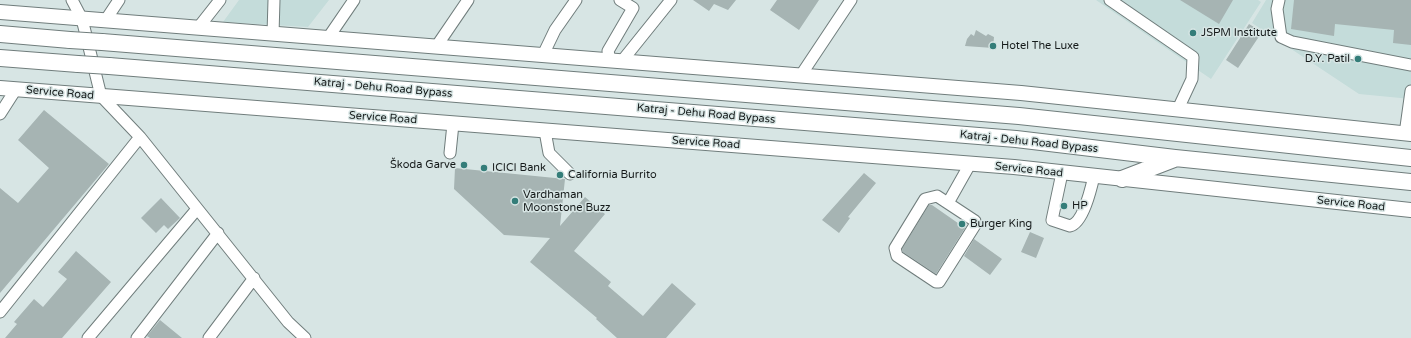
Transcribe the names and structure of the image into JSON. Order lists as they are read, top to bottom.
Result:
{
  "streets": {
    "highway": ["Katraj - Dehu Road Bypass"],
    "main road": ["Service Road"]
  },
  "places": [
    "JSPM Institute",
    "Hotel The Luxe",
    "D.Y. Patil",
    "Škoda Garve",
    "ICICI Bank",
    "California Burrito",
    "Vardhaman Moonstone Buzz",
    "HP",
    "Burger King"
  ]
}
